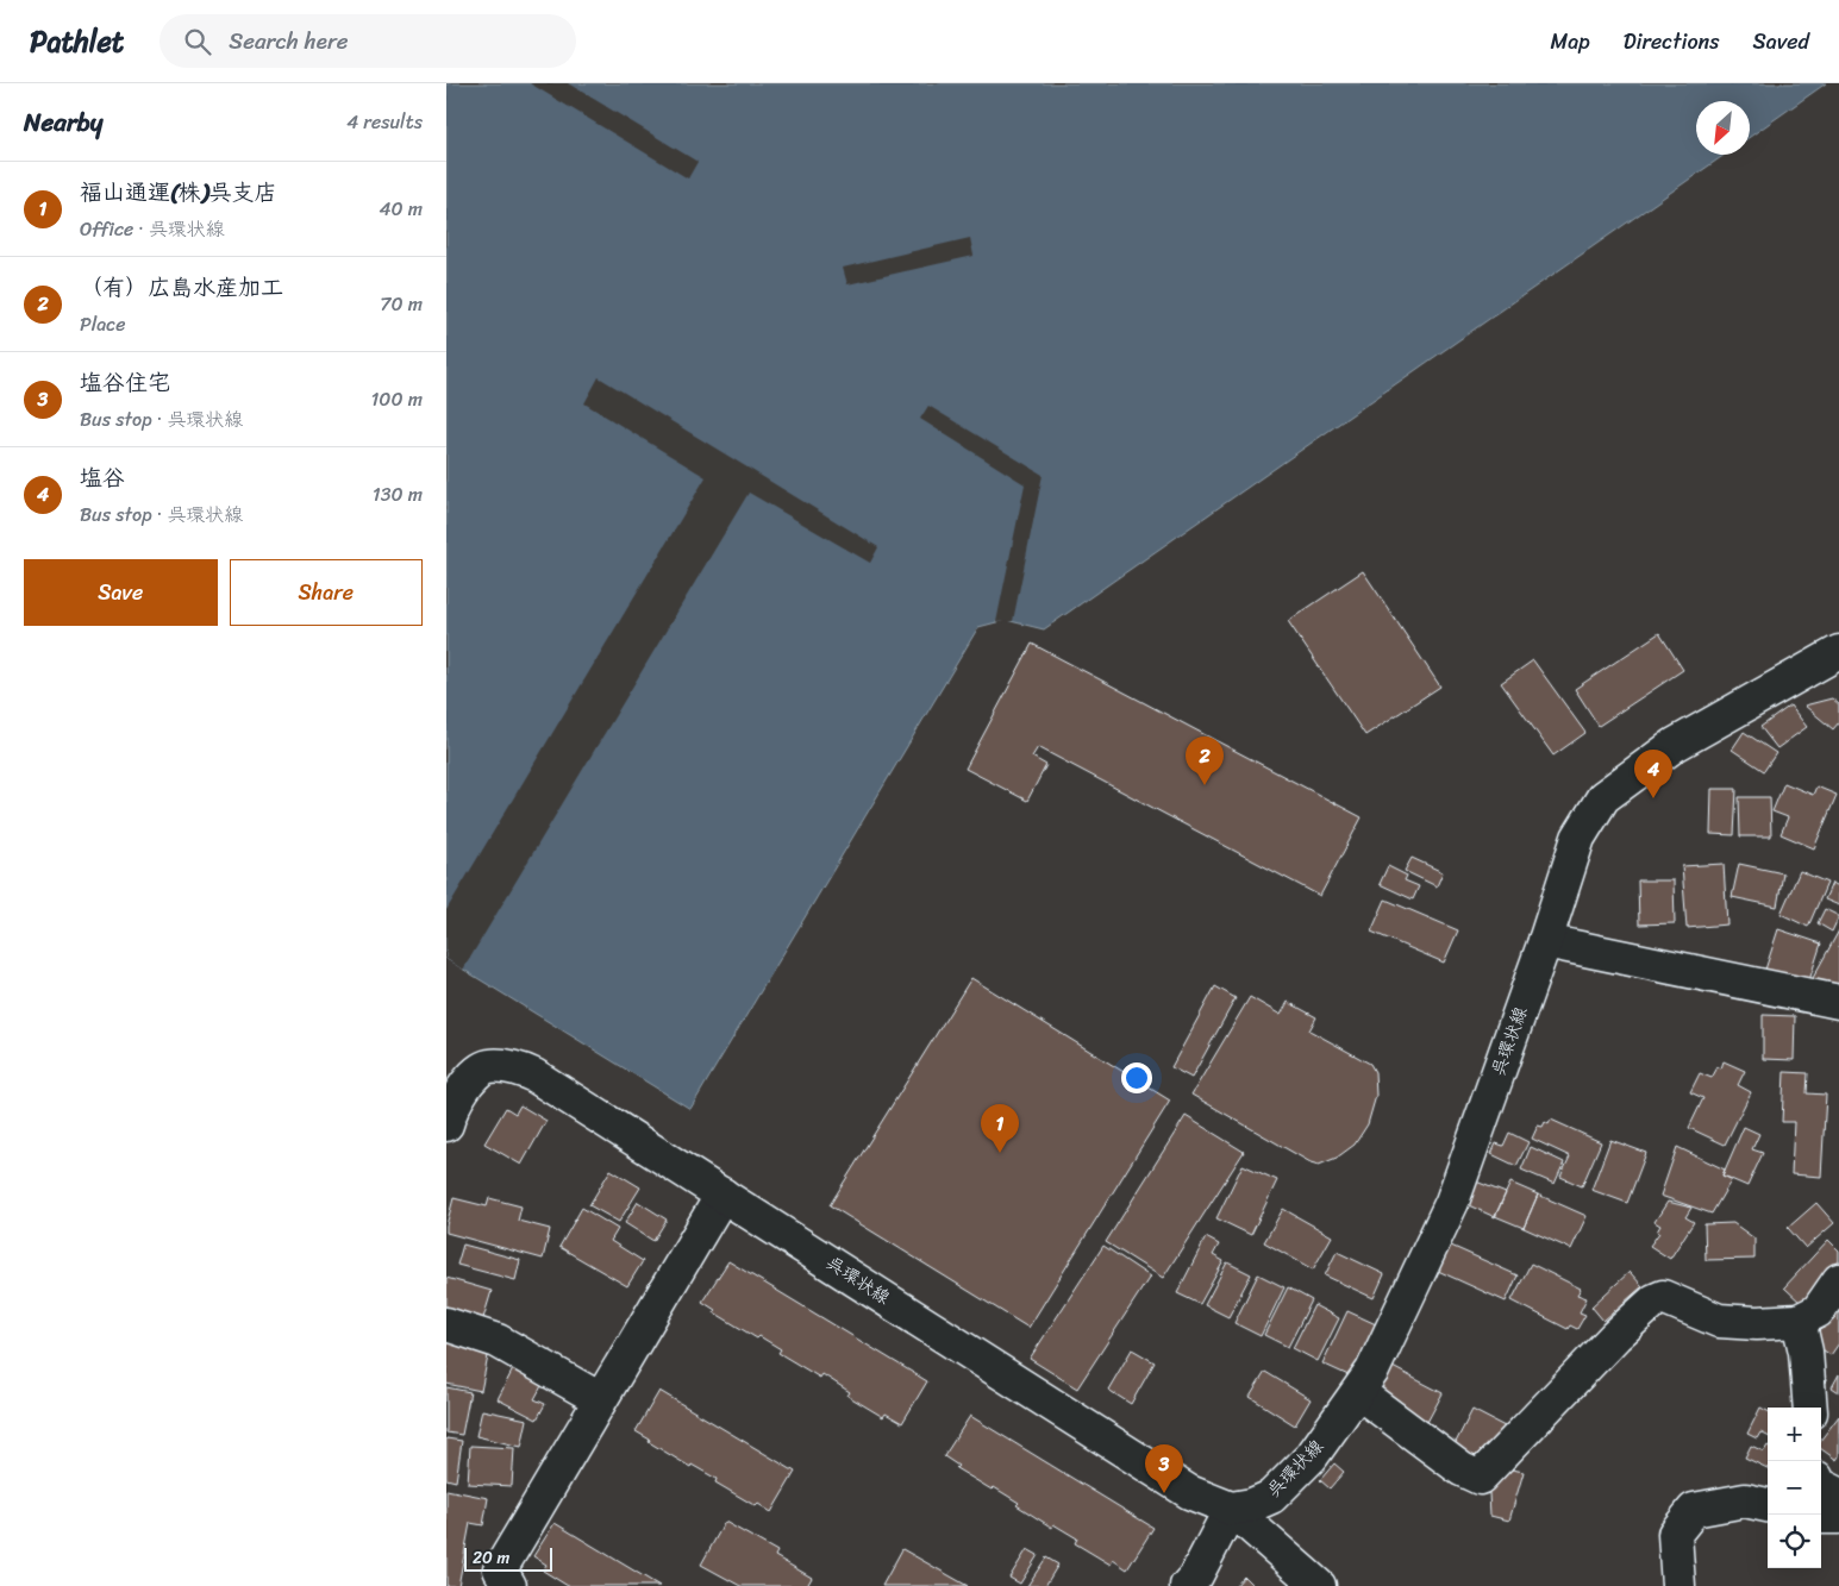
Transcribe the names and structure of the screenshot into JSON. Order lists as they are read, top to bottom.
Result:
{
  "streets": {
    "main road": ["呉環状線"]
  },
  "scale_bar": "20 m",
  "north": "bottom left",
  "page": {
    "header": "Pathlet",
    "search": "Search here",
    "nav": ["Map", "Directions", "Saved"],
    "heading": ["Nearby", "4 results"],
    "list": [
      {
        "mark": "1",
        "name": "福山通運(株)呉支店",
        "note": "Office · 呉環状線",
        "value": "40 m"
      },
      {
        "mark": "2",
        "name": "（有）広島水産加工",
        "note": "Place",
        "value": "70 m"
      },
      {
        "mark": "3",
        "name": "塩谷住宅",
        "note": "Bus stop · 呉環状線",
        "value": "100 m"
      },
      {
        "mark": "4",
        "name": "塩谷",
        "note": "Bus stop · 呉環状線",
        "value": "130 m"
      }
    ],
    "buttons": ["Save", "Share"],
    "pins": [
      "2",
      "4",
      "1",
      "3"
    ],
    "map_buttons": ["+", "−"],
    "scale": "20 m"
  }
}
